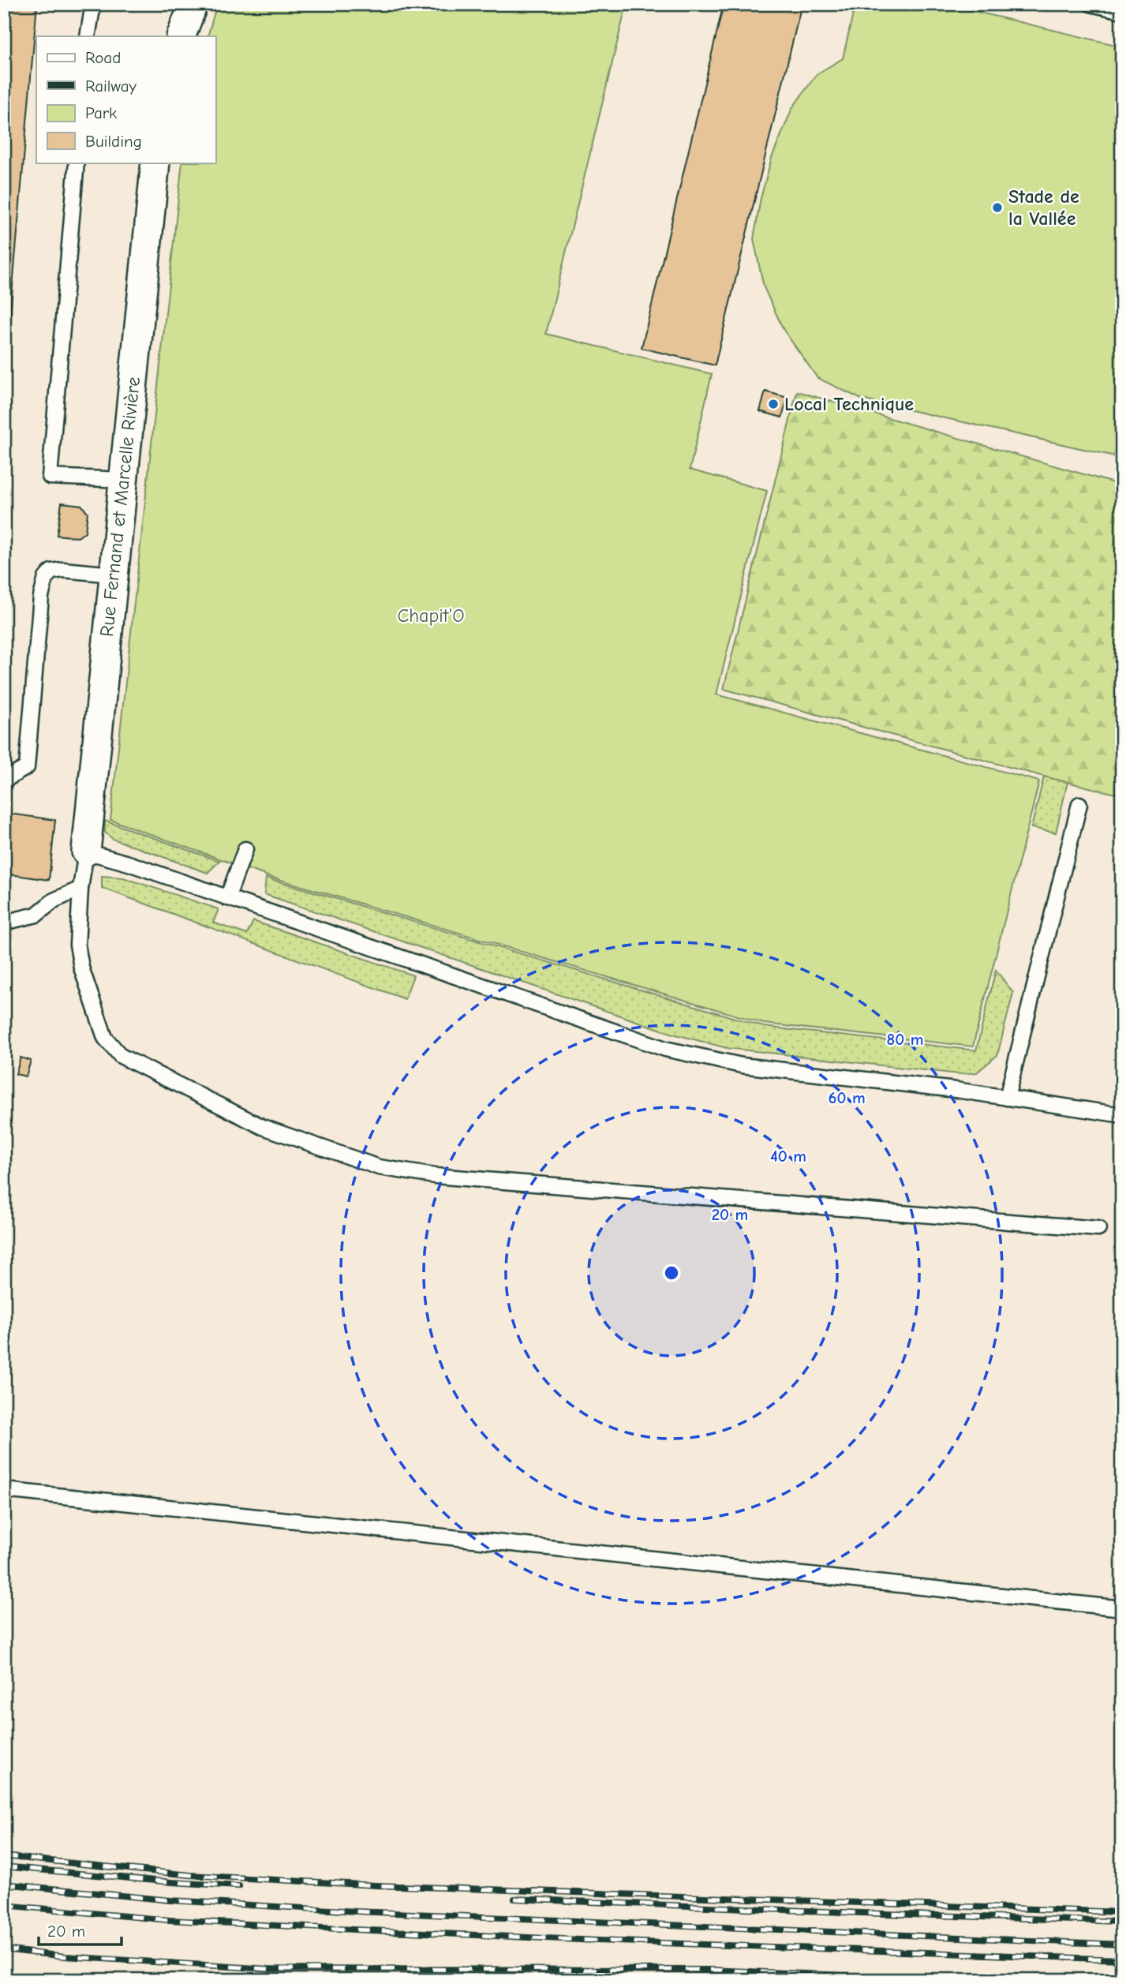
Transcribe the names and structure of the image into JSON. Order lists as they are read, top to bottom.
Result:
{
  "streets": {
    "street": ["Rue Fernand et Marcelle Rivière"]
  },
  "parks": ["Chapit'O"],
  "places": ["Stade de la Vallée", "Local Technique"],
  "legend": [
    "Road",
    "Railway",
    "Park",
    "Building"
  ],
  "scale_bar": "20 m",
  "rings": [
    "80 m",
    "60 m",
    "40 m",
    "20 m"
  ]
}
